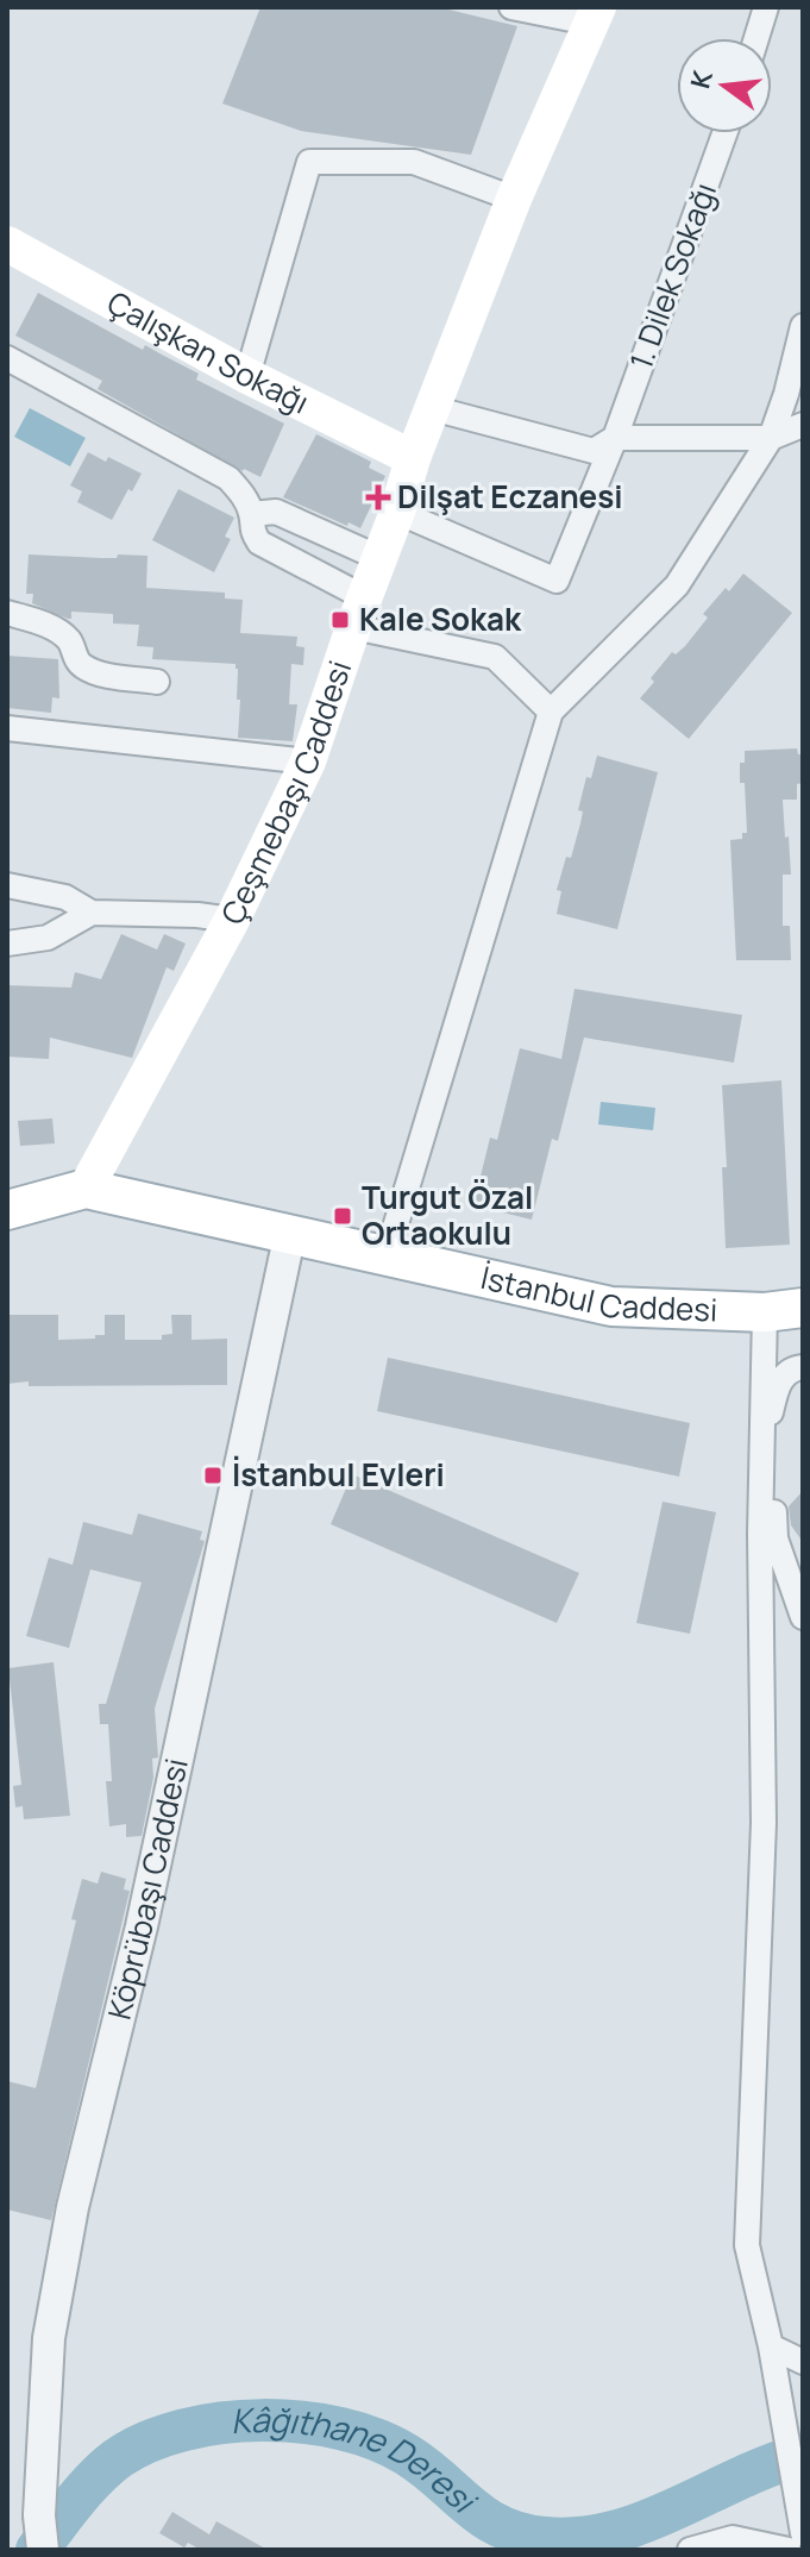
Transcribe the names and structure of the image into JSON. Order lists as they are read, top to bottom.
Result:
{
  "streets": {
    "main road": ["Çalışkan Sokağı", "Çeşmebaşı Caddesi", "İstanbul Caddesi"],
    "street": ["1. Dilek Sokağı", "Köprübaşı Caddesi"]
  },
  "crossings": [
    ["1. Dilek Sokağı", "Çeşmebaşı Caddesi"],
    ["Çalışkan Sokağı", "Çeşmebaşı Caddesi"],
    ["Çeşmebaşı Caddesi", "İstanbul Caddesi"],
    ["İstanbul Caddesi", "Köprübaşı Caddesi"]
  ],
  "water": ["Kâğıthane Deresi"],
  "places": {
    "health": ["Dilşat Eczanesi"],
    "transit": ["Kale Sokak", "Turgut Özal Ortaokulu", "İstanbul Evleri"]
  },
  "north": "left"
}
